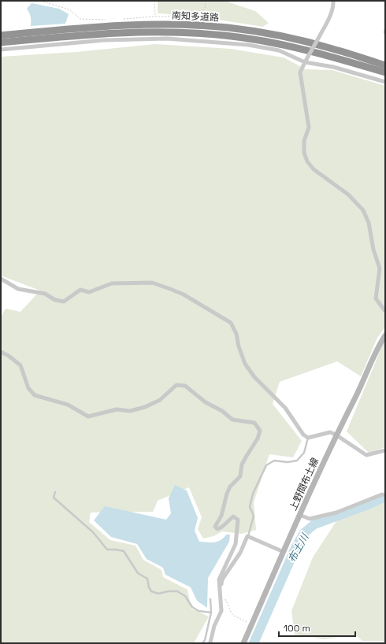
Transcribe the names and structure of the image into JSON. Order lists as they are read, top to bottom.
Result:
{
  "streets": {
    "highway": ["南知多道路"],
    "main road": ["上野間布土線"]
  },
  "water": ["布土川"],
  "scale_bar": "100 m"
}
